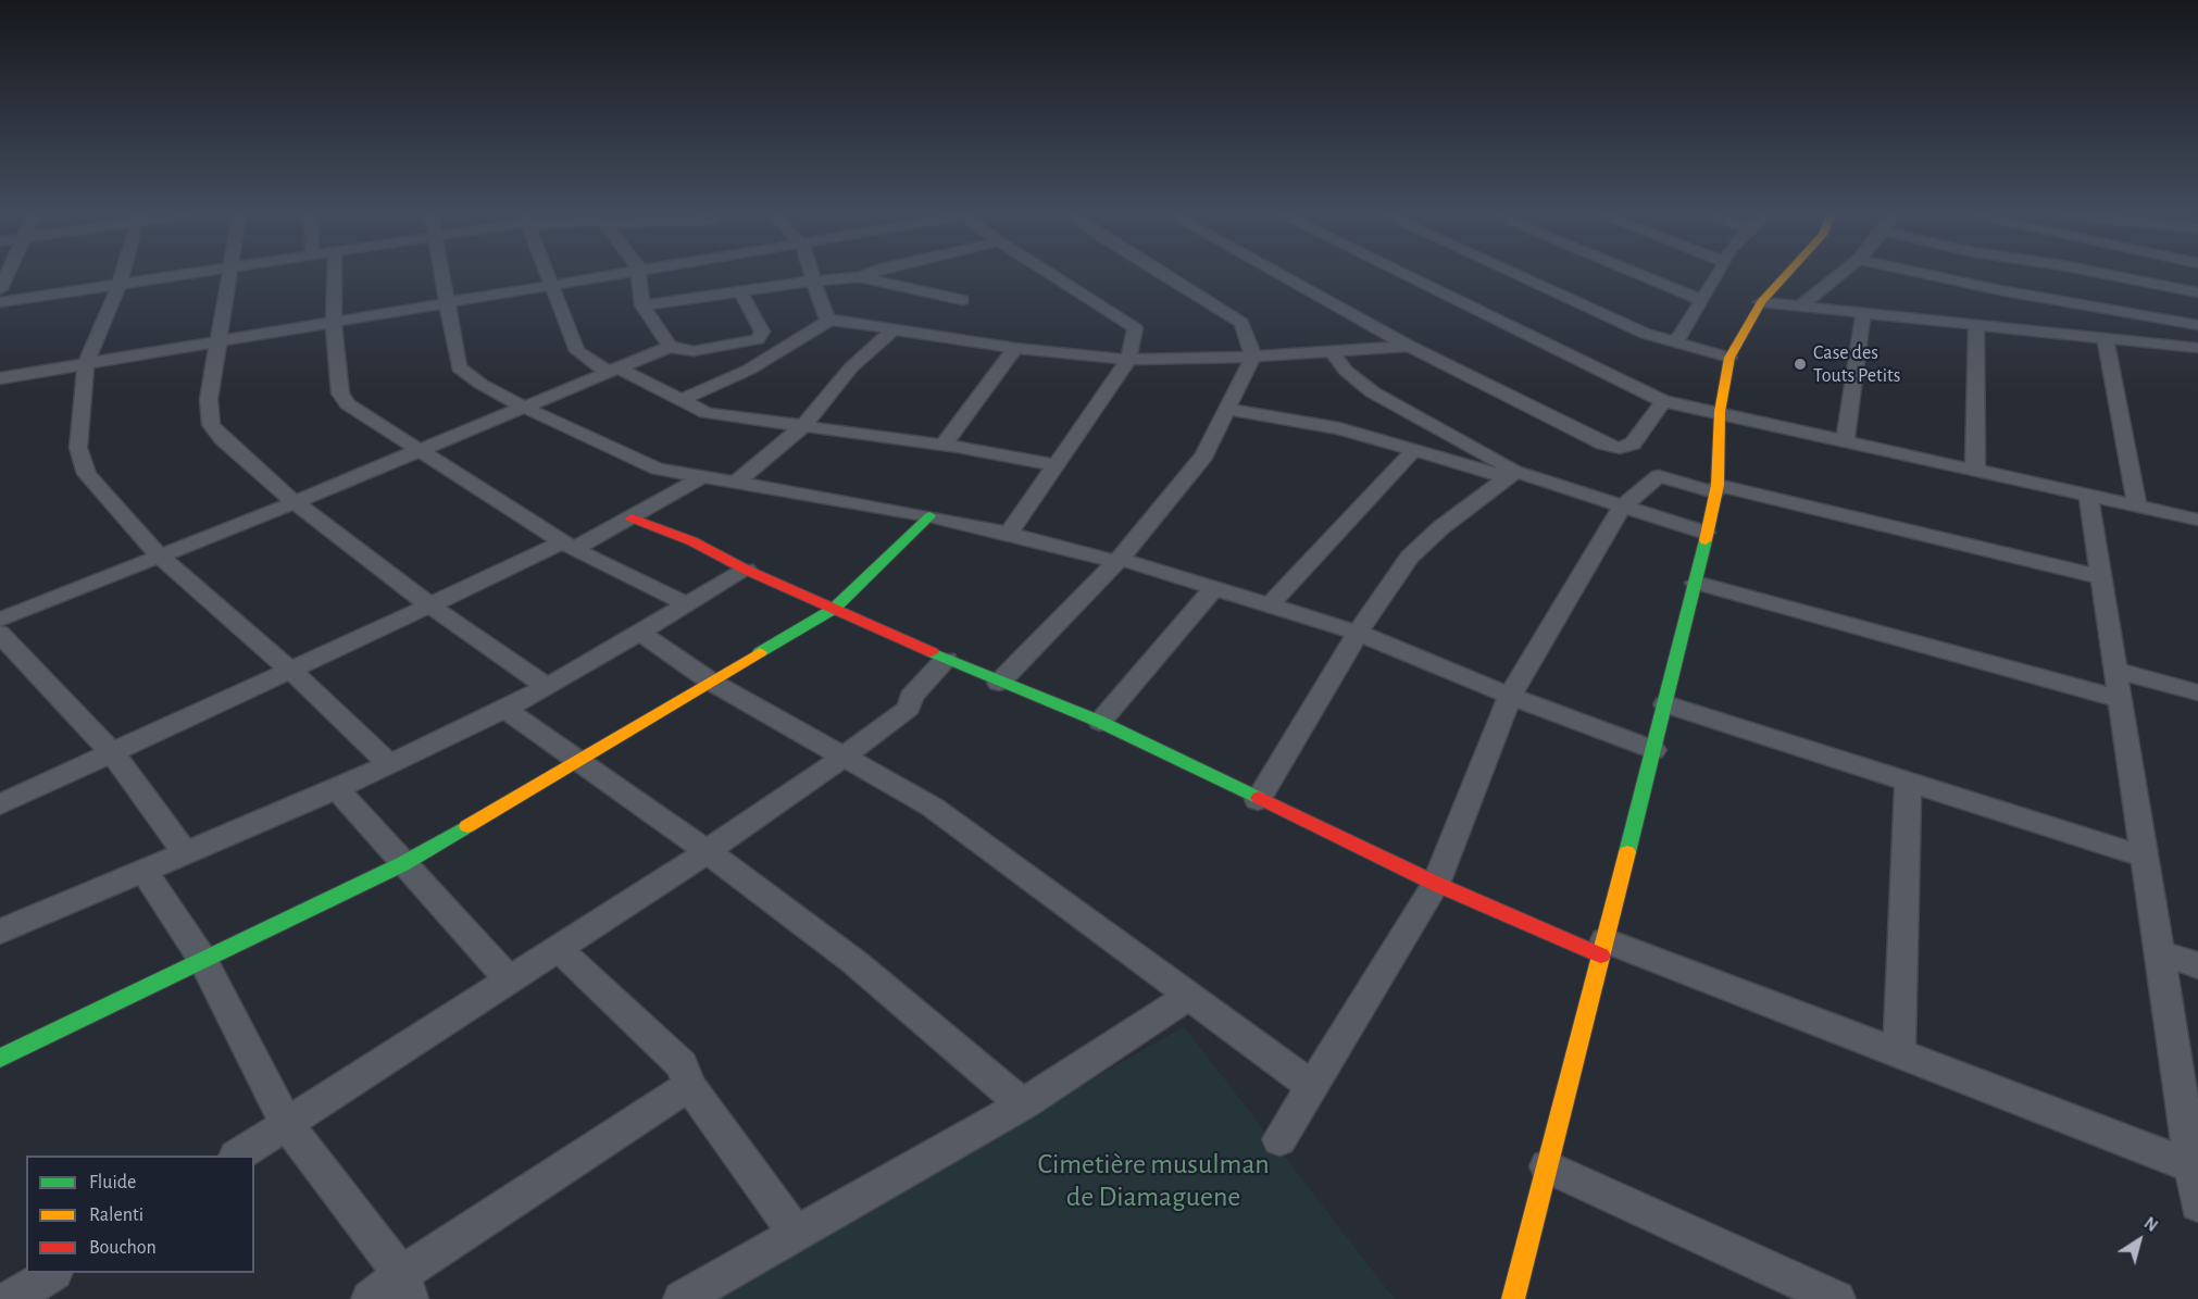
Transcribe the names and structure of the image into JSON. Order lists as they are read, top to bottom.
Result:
{
  "parks": ["Cimetière musulman de Diamaguene"],
  "places": ["Case des Touts Petits"],
  "legend": ["Fluide", "Ralenti", "Bouchon"],
  "north": "top right"
}
